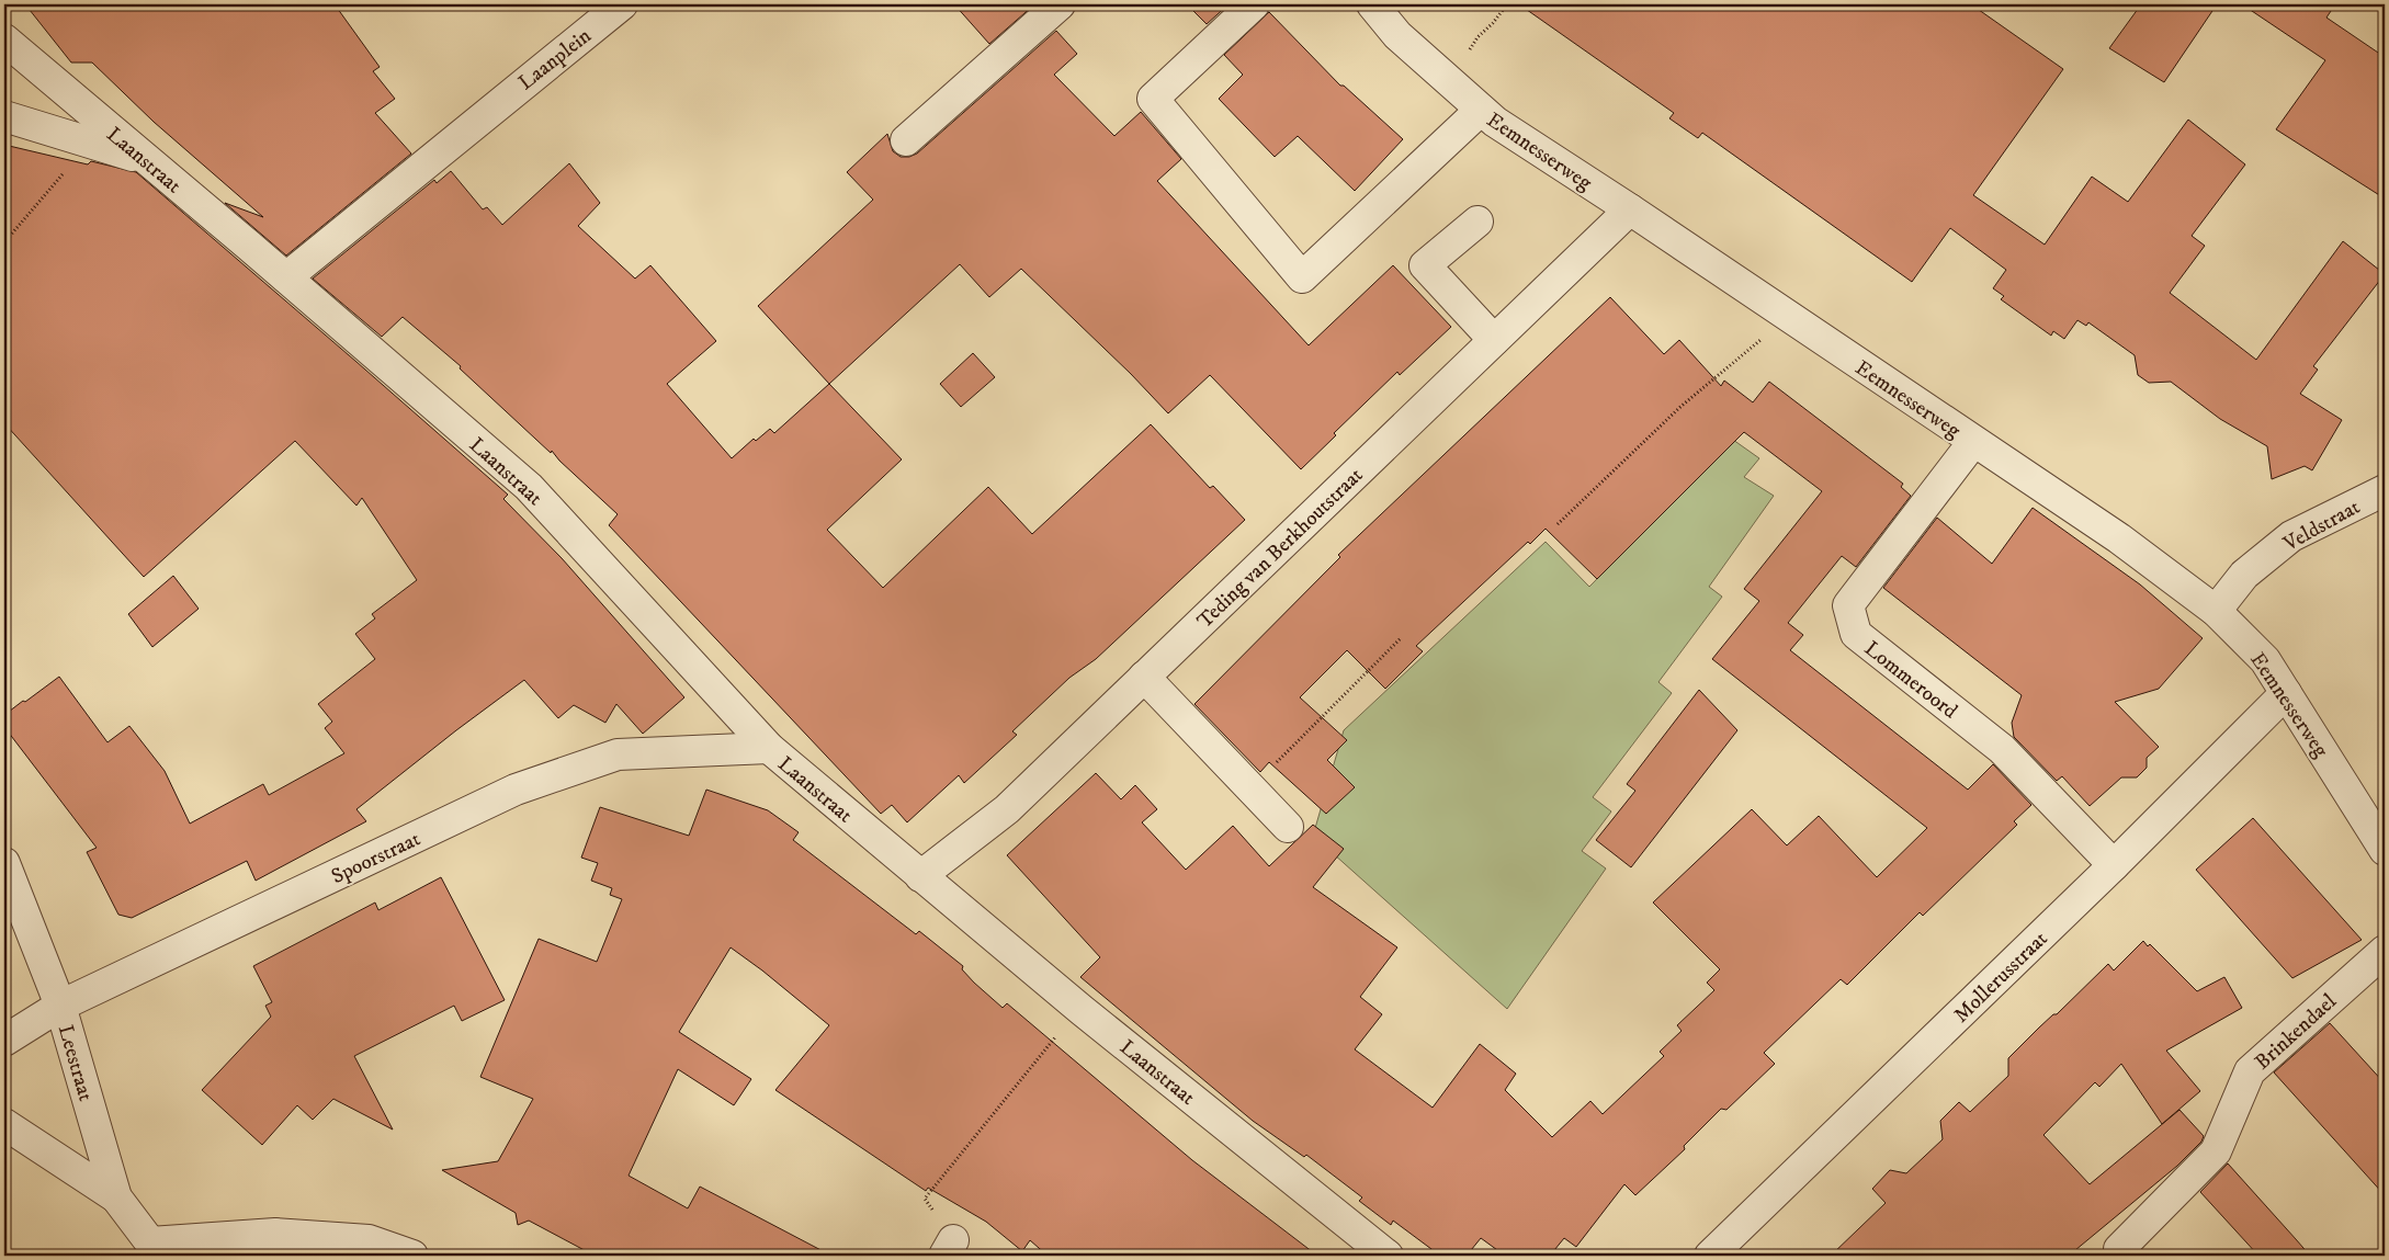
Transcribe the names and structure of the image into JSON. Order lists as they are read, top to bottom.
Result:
{
  "streets": {
    "street": [
      "Laanplein",
      "Eemnesserweg",
      "Laanstraat",
      "Veldstraat",
      "Teding van Berkhoutstraat",
      "Lommeroord",
      "Spoorstraat",
      "Mollerusstraat",
      "Brinkendael",
      "Leestraat"
    ]
  },
  "crossings": [
    ["Laanplein", "Laanstraat"],
    ["Eemnesserweg", "Veldstraat"],
    ["Eemnesserweg", "Teding van Berkhoutstraat"],
    ["Eemnesserweg", "Lommeroord"],
    ["Eemnesserweg", "Mollerusstraat"],
    ["Laanstraat", "Teding van Berkhoutstraat"],
    ["Laanstraat", "Spoorstraat"],
    ["Lommeroord", "Mollerusstraat"],
    ["Spoorstraat", "Leestraat"]
  ]
}
